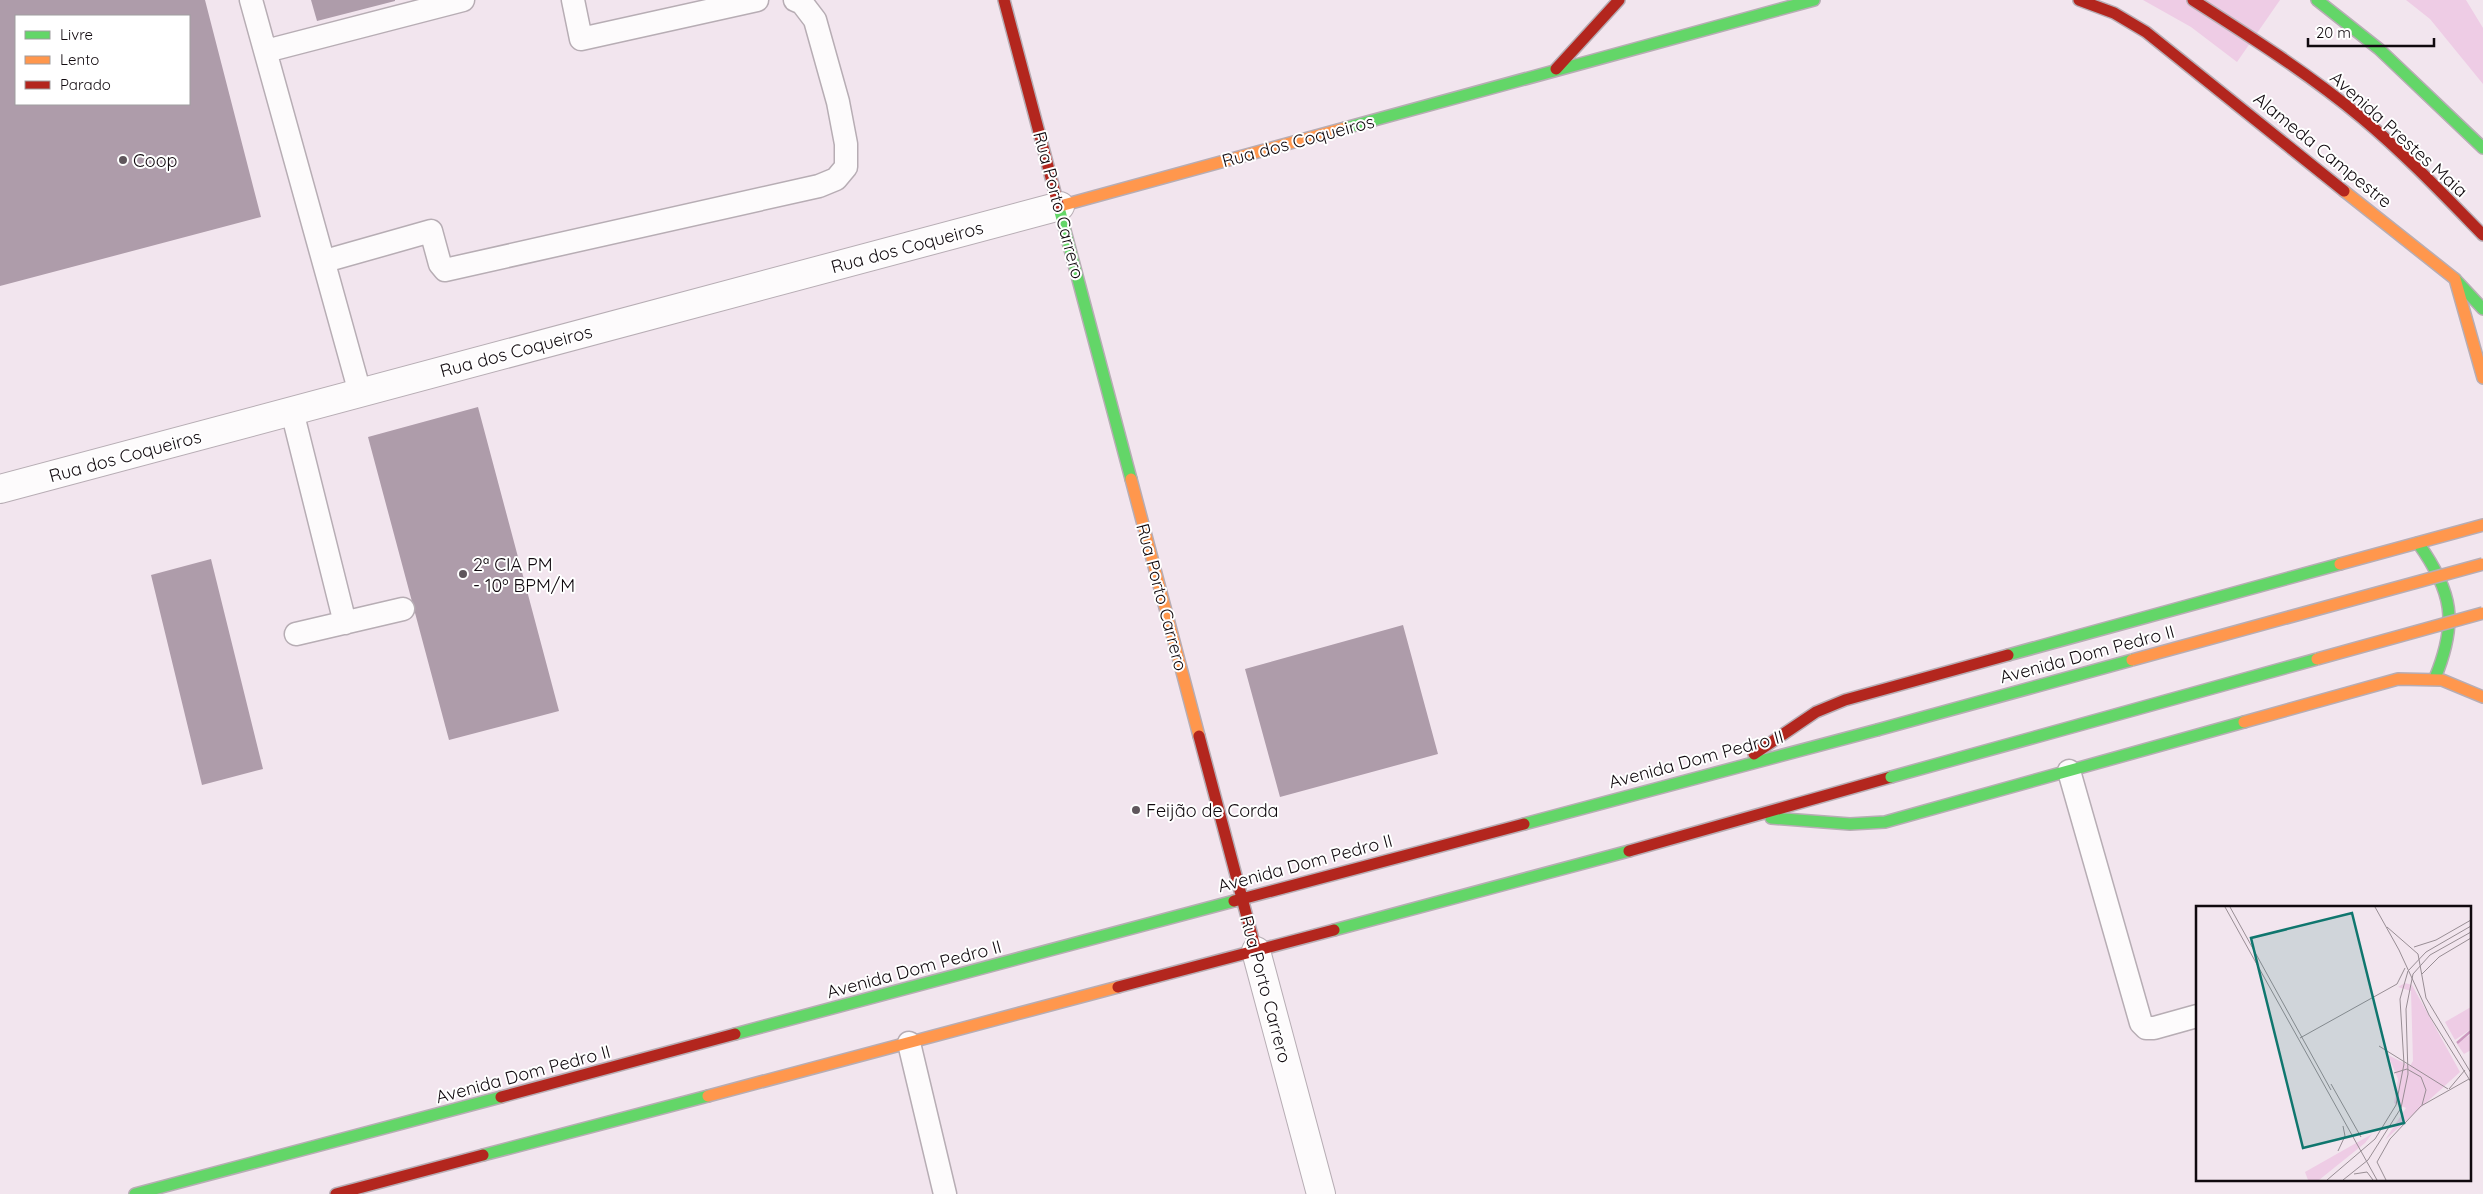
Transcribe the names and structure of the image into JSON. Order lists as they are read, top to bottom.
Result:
{
  "streets": {
    "main road": [
      "Avenida Prestes Maia",
      "Rua dos Coqueiros",
      "Alameda Campestre",
      "Rua Porto Carrero",
      "Avenida Dom Pedro II"
    ]
  },
  "crossings": [
    ["Rua dos Coqueiros", "Rua Porto Carrero"],
    ["Rua Porto Carrero", "Avenida Dom Pedro II"]
  ],
  "places": ["Coop", "2ª CIA PM - 10º BPM/M", "Feijão de Corda"],
  "legend": ["Livre", "Lento", "Parado"],
  "scale_bar": "20 m"
}
